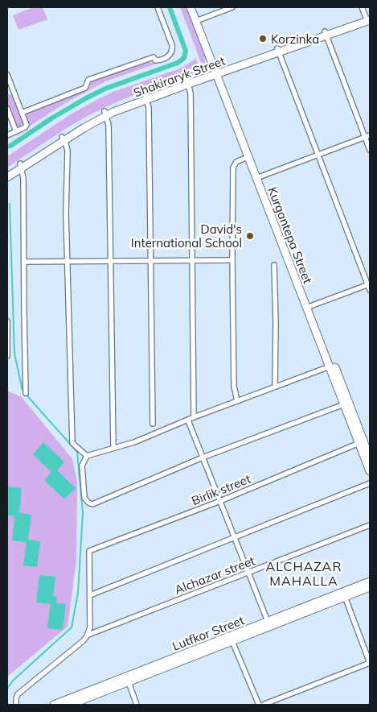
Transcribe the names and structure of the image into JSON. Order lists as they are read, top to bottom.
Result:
{
  "streets": {
    "main road": ["Shakiraryk Street", "Kurgantepa Street", "Lutfkor Street"],
    "street": ["Birlik street", "Alchazar street"]
  },
  "crossings": [
    ["Shakiraryk Street", "Kurgantepa Street"],
    ["Kurgantepa Street", "Birlik street"]
  ],
  "districts": ["ALCHAZAR MAHALLA"],
  "places": ["Korzinka", "David's International School"]
}
